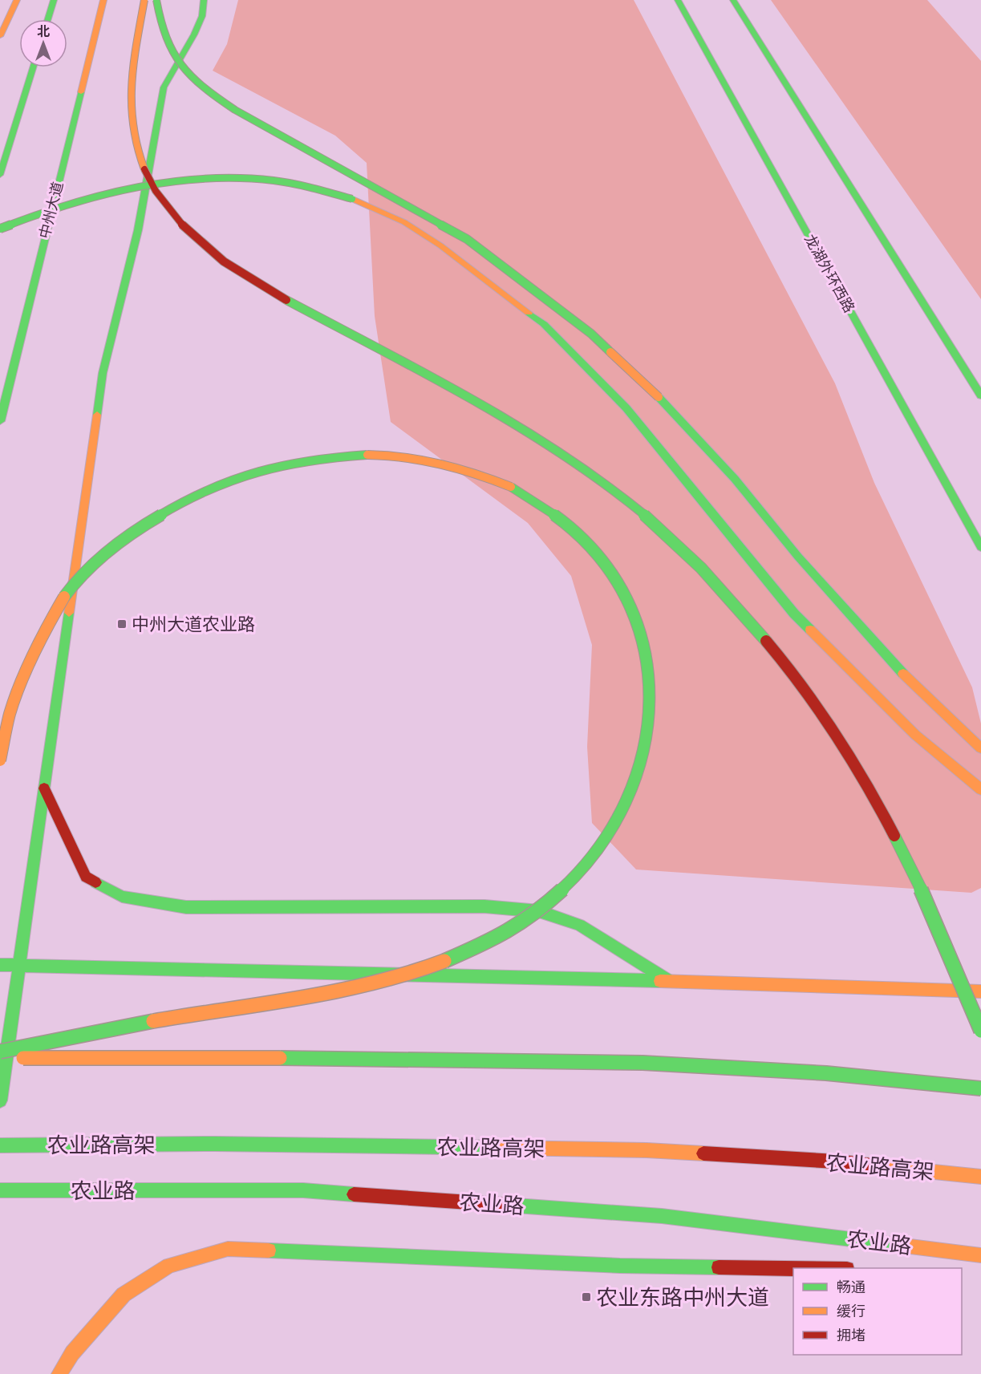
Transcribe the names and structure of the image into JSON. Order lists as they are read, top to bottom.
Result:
{
  "streets": {
    "main road": [
      "中州大道",
      "龙湖外环西路",
      "农业路高架",
      "农业路"
    ]
  },
  "places": {
    "transit": ["中州大道农业路", "农业东路中州大道"]
  },
  "legend": ["畅通", "缓行", "拥堵"],
  "north": "top"
}
